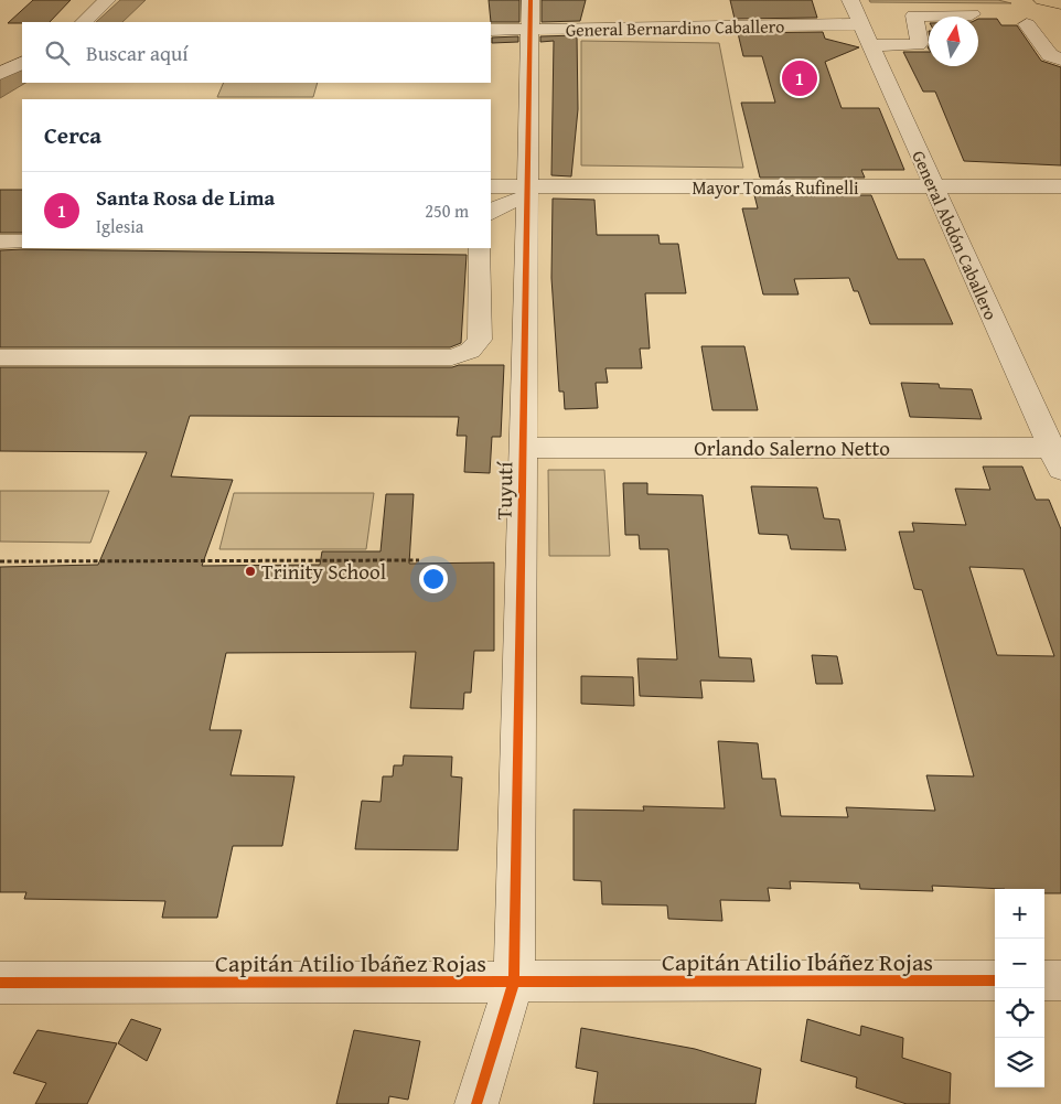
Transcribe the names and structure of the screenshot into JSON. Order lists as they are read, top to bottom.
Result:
{
  "streets": {
    "street": [
      "General Bernardino Caballero",
      "Mayor Tomás Rufinelli",
      "General Abdón Caballero",
      "Orlando Salerno Netto",
      "Tuyutí",
      "Capitán Atilio Ibáñez Rojas"
    ]
  },
  "crossings": [
    ["General Bernardino Caballero", "General Abdón Caballero"],
    ["General Bernardino Caballero", "Tuyutí"],
    ["Mayor Tomás Rufinelli", "General Abdón Caballero"],
    ["Mayor Tomás Rufinelli", "Tuyutí"],
    ["General Abdón Caballero", "Orlando Salerno Netto"],
    ["Orlando Salerno Netto", "Tuyutí"],
    ["Tuyutí", "Capitán Atilio Ibáñez Rojas"]
  ],
  "places": ["Trinity School"],
  "north": "top",
  "page": {
    "search": "Buscar aquí",
    "pins": "1",
    "heading": "Cerca",
    "list": [
      {
        "mark": "1",
        "name": "Santa Rosa de Lima",
        "note": "Iglesia",
        "value": "250 m"
      }
    ],
    "map_buttons": ["+", "−"]
  }
}
